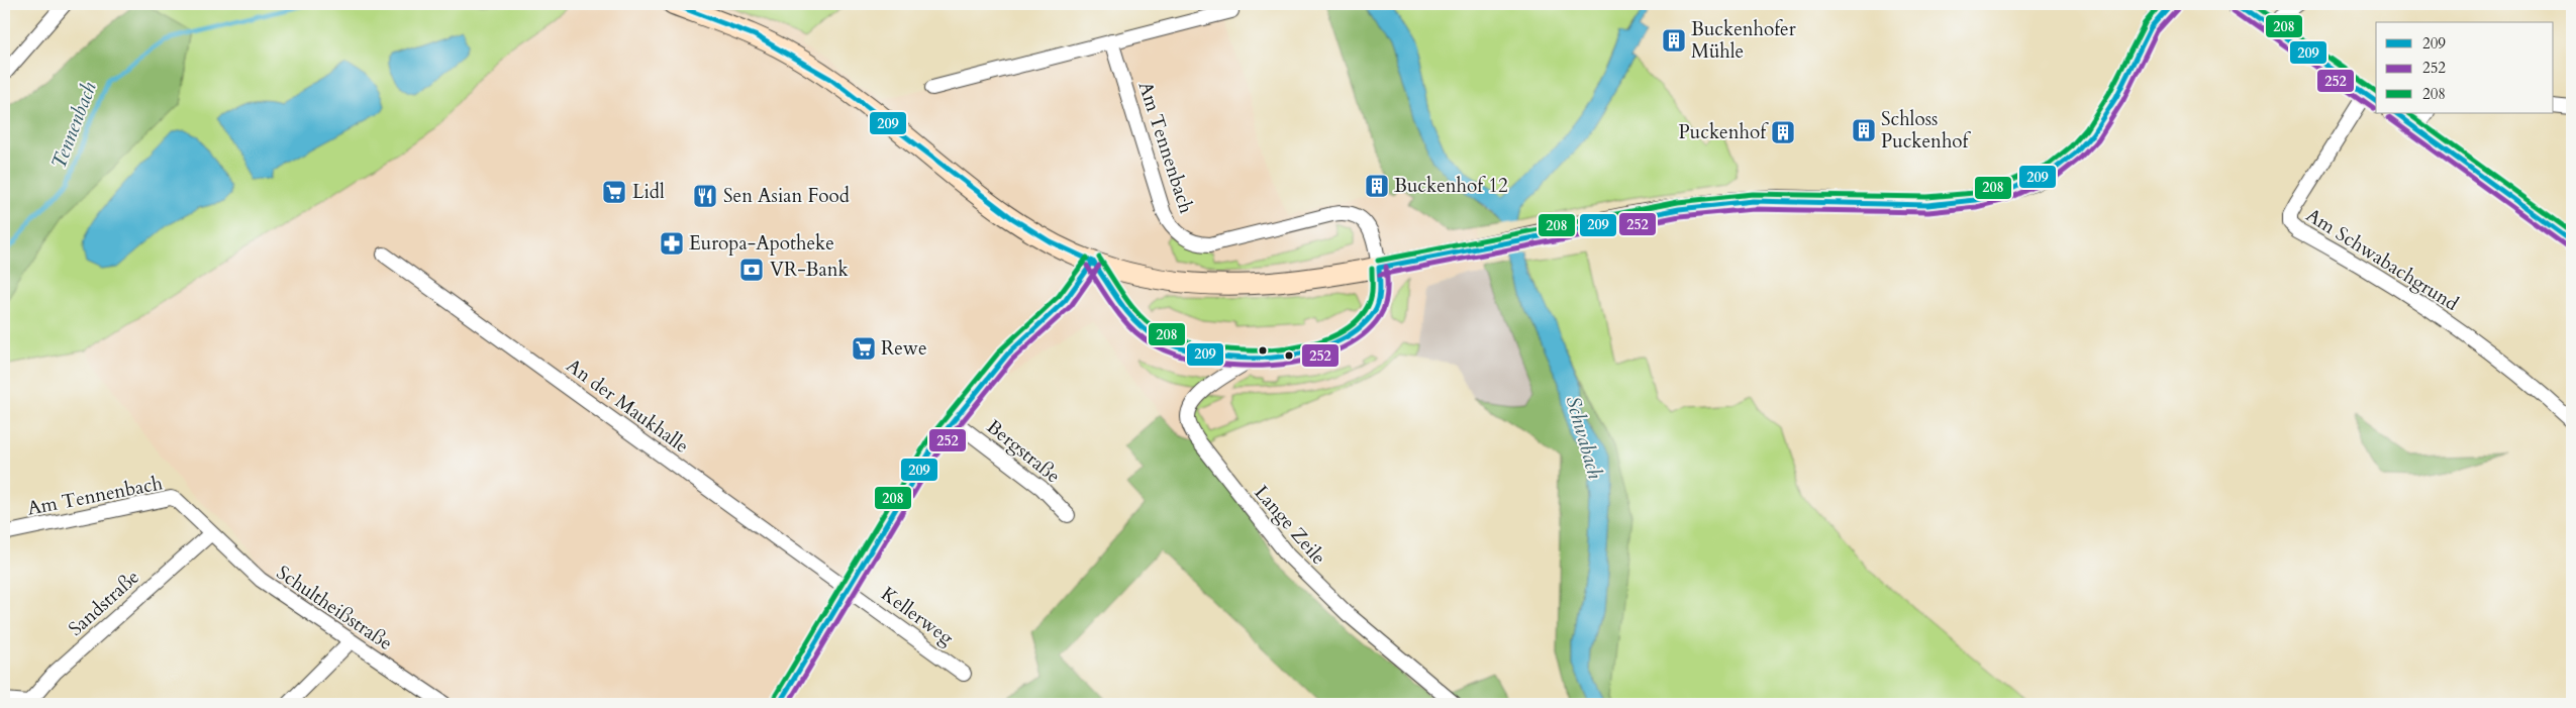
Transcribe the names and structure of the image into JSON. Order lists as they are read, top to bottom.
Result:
{
  "streets": {
    "street": [
      "Am Tennenbach",
      "Am Schwabachgrund",
      "An der Maukhalle",
      "Bergstraße",
      "Lange Zeile",
      "Sandstraße",
      "Schultheißstraße",
      "Kellerweg"
    ]
  },
  "crossings": [
    ["Am Tennenbach", "Sandstraße"],
    ["Am Tennenbach", "Schultheißstraße"],
    ["An der Maukhalle", "Kellerweg"],
    ["Sandstraße", "Schultheißstraße"]
  ],
  "water": ["Tennenbach", "Schwabach"],
  "places": {
    "building": [
      "Buckenhofer Mühle",
      "Schloss Puckenhof",
      "Puckenhof",
      "Buckenhof 12"
    ],
    "supermarket": ["Lidl", "Rewe"],
    "restaurant": ["Sen Asian Food"],
    "pharmacy": ["Europa-Apotheke"],
    "bank": ["VR-Bank"]
  },
  "lines": ["transit line 209", "transit line 208", "transit line 252"],
  "legend": ["209", "252", "208"]
}
